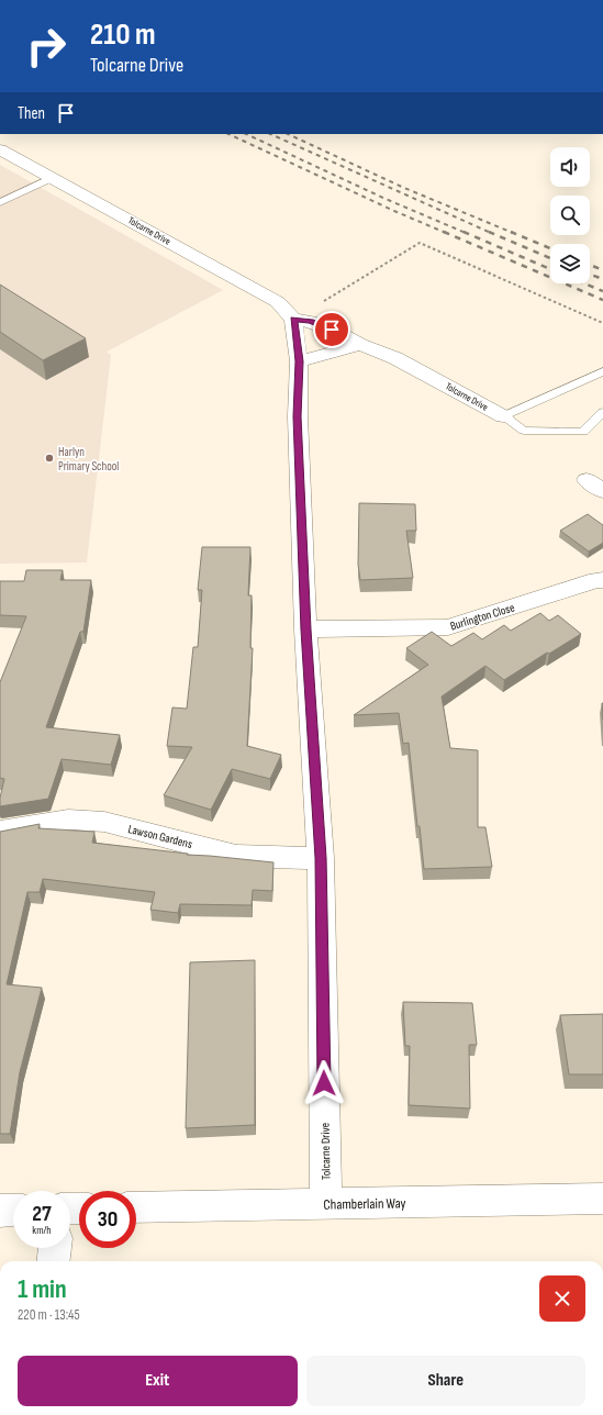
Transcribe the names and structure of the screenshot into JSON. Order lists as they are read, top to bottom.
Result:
{
  "streets": {
    "street": [
      "Tolcarne Drive",
      "Burlington Close",
      "Lawson Gardens",
      "Chamberlain Way"
    ]
  },
  "crossings": [
    ["Tolcarne Drive", "Burlington Close"],
    ["Tolcarne Drive", "Lawson Gardens"],
    ["Tolcarne Drive", "Chamberlain Way"]
  ],
  "places": ["Harlyn Primary School"],
  "page": {
    "turn": ["210 m", "Tolcarne Drive"],
    "then": "Then",
    "speed": "27 km/h",
    "limit": "30",
    "heading": ["1 min", "220 m · 13:45"],
    "buttons": ["Exit", "Share"]
  }
}
